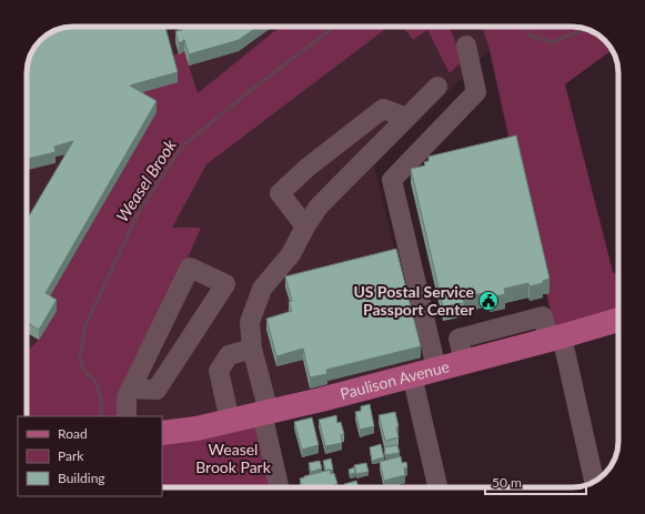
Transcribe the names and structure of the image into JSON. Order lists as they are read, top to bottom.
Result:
{
  "streets": {
    "main road": ["Paulison Avenue"]
  },
  "water": ["Weasel Brook"],
  "parks": ["Weasel Brook Park"],
  "places": {
    "public building": ["US Postal Service Passport Center"]
  },
  "legend": ["Road", "Park", "Building"],
  "scale_bar": "50 m"
}
